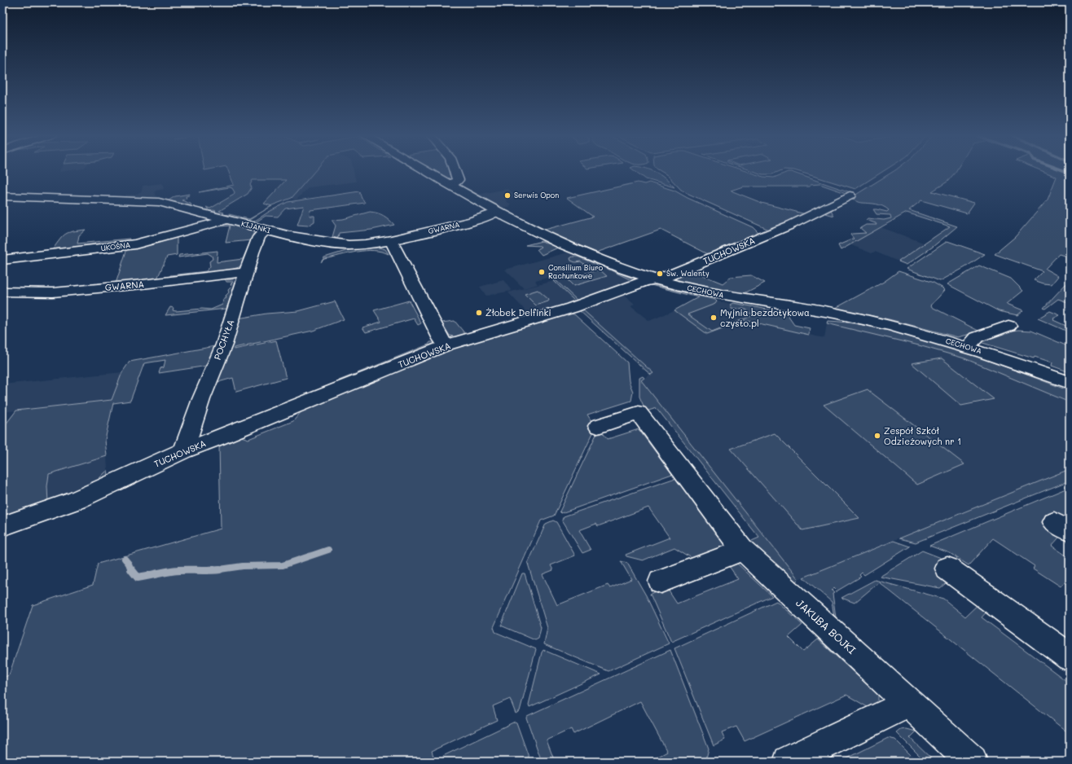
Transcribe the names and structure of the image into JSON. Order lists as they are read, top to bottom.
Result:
{
  "streets": {
    "street": [
      "KIJANKI",
      "GWARNA",
      "UKOŚNA",
      "TUCHOWSKA",
      "CECHOWA",
      "POCHYŁA",
      "JAKUBA BOJKI"
    ]
  },
  "crossings": [
    ["KIJANKI", "GWARNA"],
    ["KIJANKI", "UKOŚNA"],
    ["KIJANKI", "POCHYŁA"],
    ["GWARNA", "CECHOWA"],
    ["GWARNA", "POCHYŁA"],
    ["TUCHOWSKA", "CECHOWA"],
    ["TUCHOWSKA", "POCHYŁA"]
  ],
  "places": [
    "Serwis Opon",
    "Consilium Biuro Rachunkowe",
    "Św. Walenty",
    "Żłobek Delfinki",
    "Myjnia bezdotykowa czysto.pl",
    "Zespół Szkół Odzieżowych nr 1"
  ]
}
